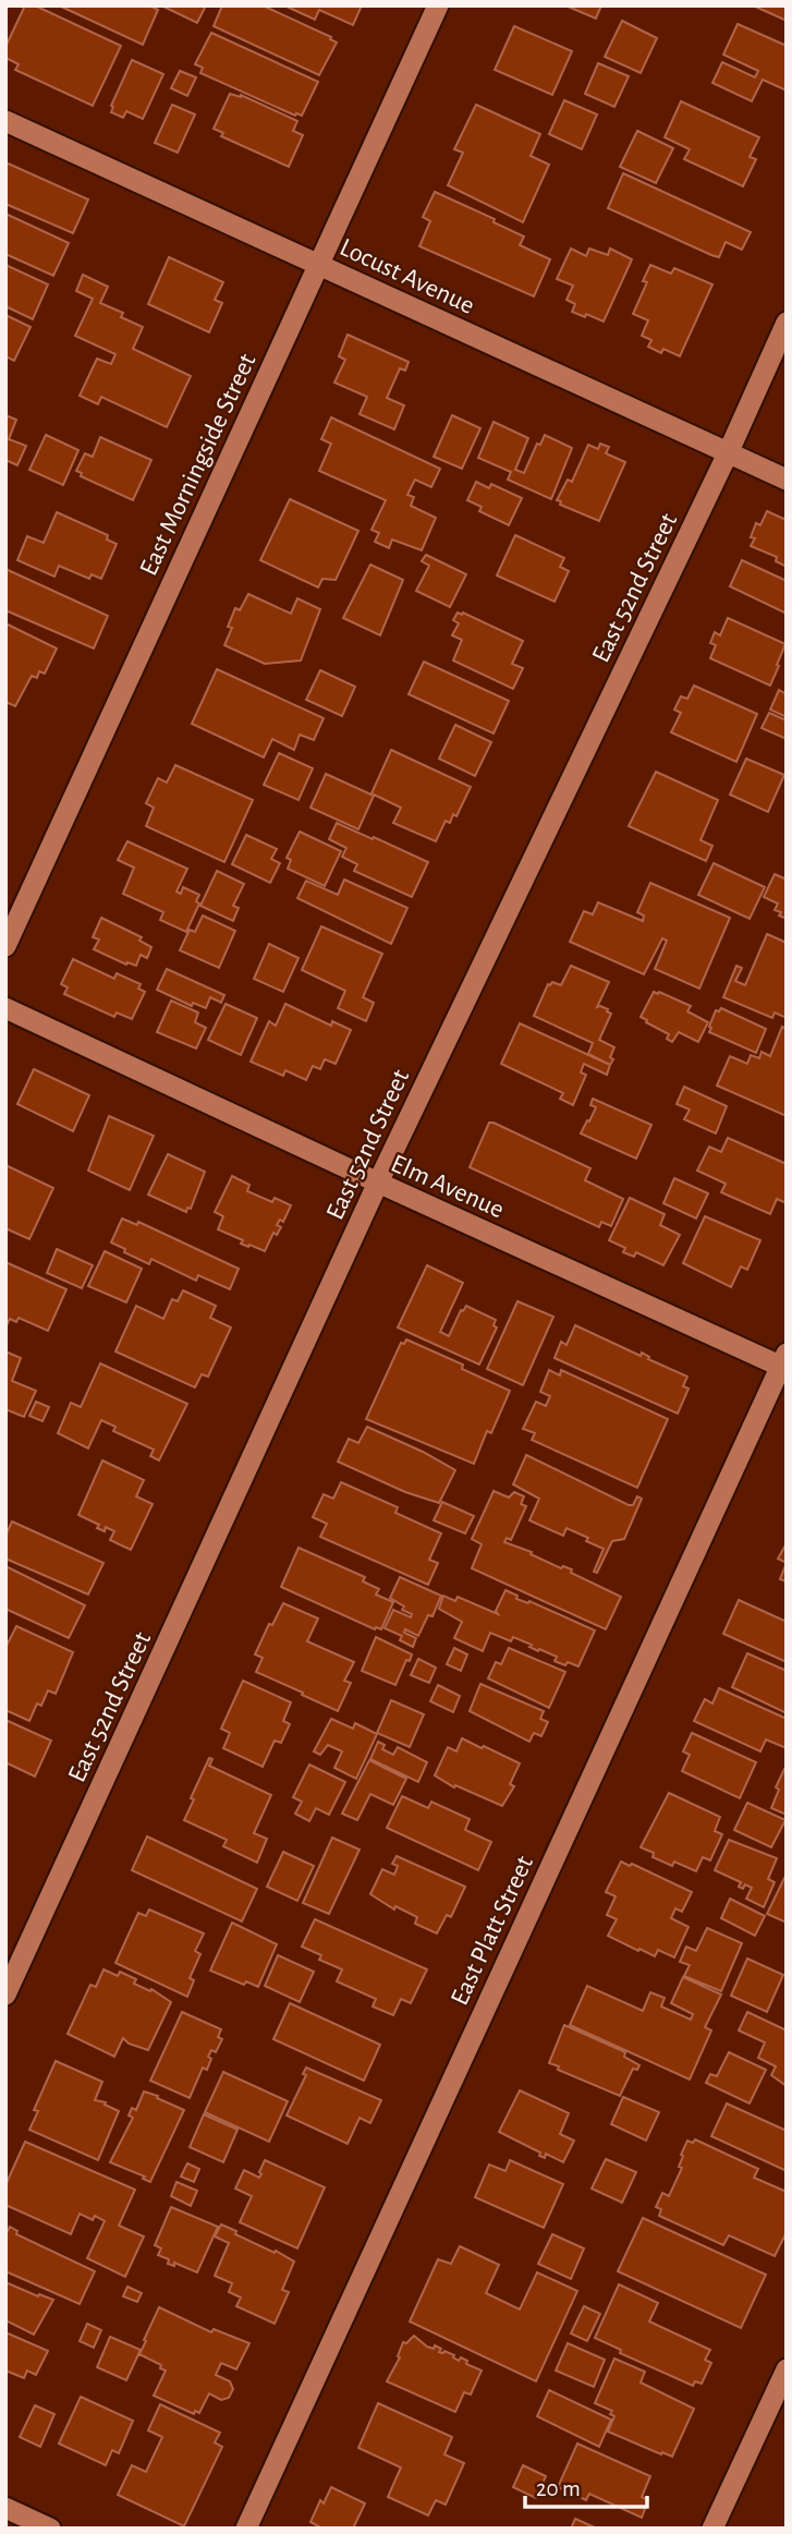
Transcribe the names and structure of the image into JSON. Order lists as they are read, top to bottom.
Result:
{
  "streets": {
    "street": [
      "Locust Avenue",
      "East Morningside Street",
      "East 52nd Street",
      "Elm Avenue",
      "East Platt Street"
    ]
  },
  "crossings": [
    ["Locust Avenue", "East Morningside Street"],
    ["Locust Avenue", "East 52nd Street"],
    ["East 52nd Street", "Elm Avenue"],
    ["Elm Avenue", "East Platt Street"]
  ],
  "scale_bar": "20 m"
}
